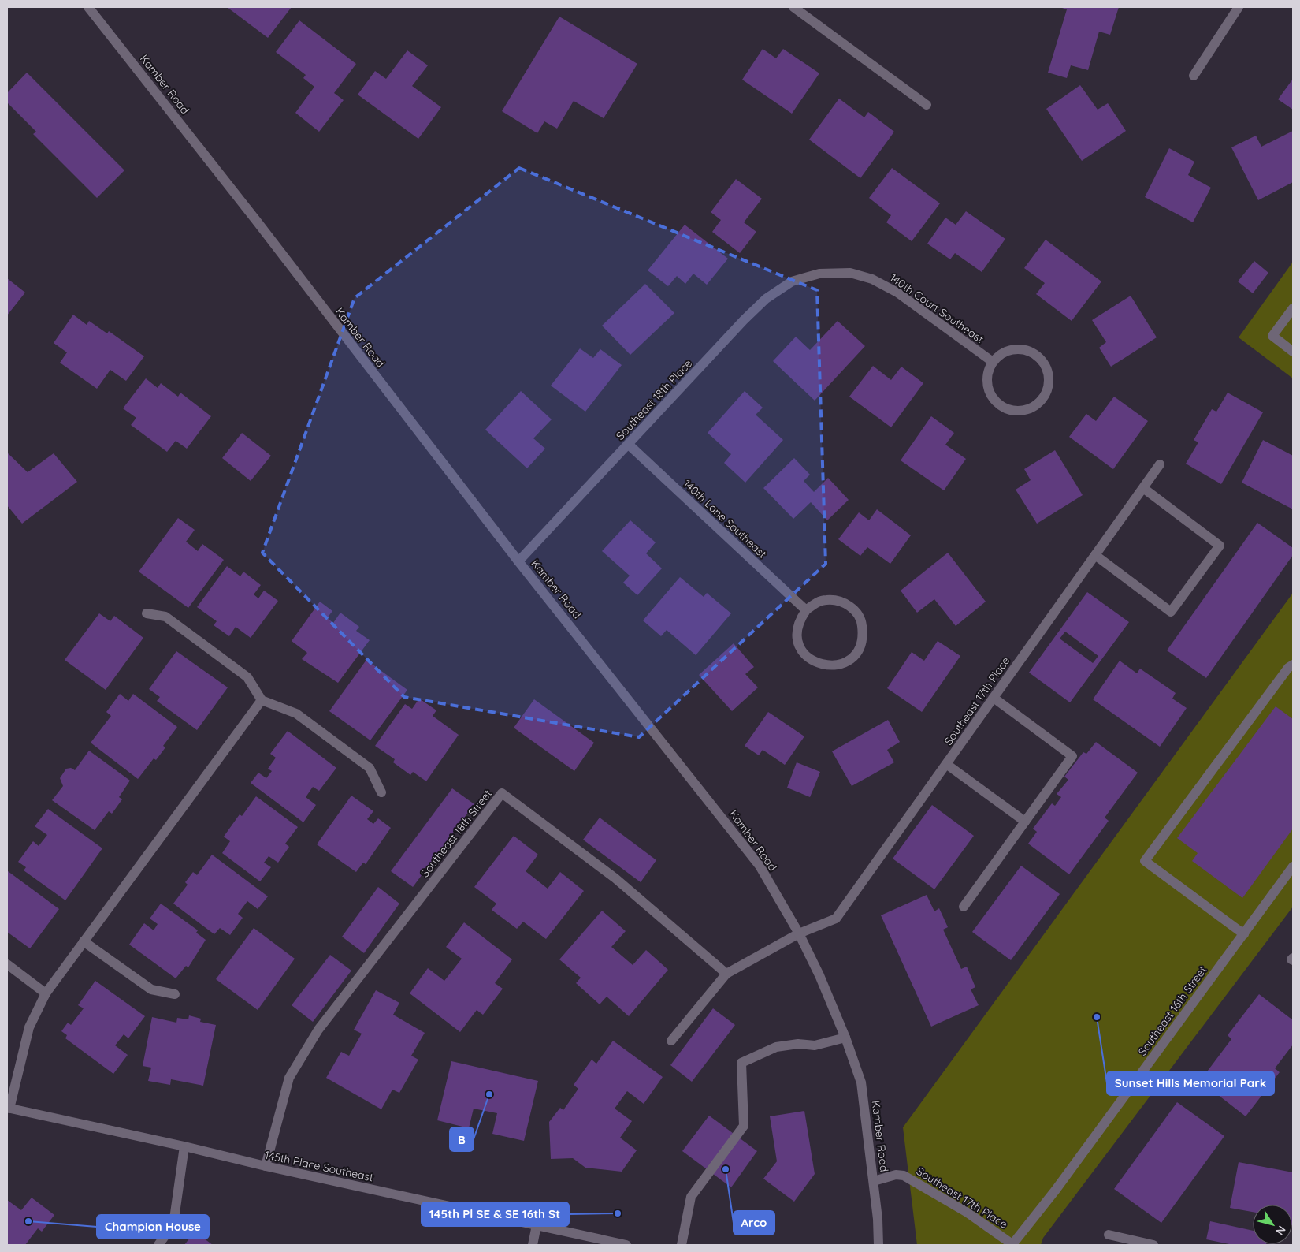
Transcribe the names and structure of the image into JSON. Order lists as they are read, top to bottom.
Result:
{
  "streets": {
    "street": [
      "Kamber Road",
      "140th Court Southeast",
      "Southeast 18th Place",
      "140th Lane Southeast",
      "Southeast 17th Place",
      "Southeast 18th Street",
      "Southeast 16th Street",
      "145th Place Southeast"
    ]
  },
  "crossings": [
    ["Kamber Road", "Southeast 18th Place"],
    ["Kamber Road", "Southeast 17th Place"],
    ["140th Court Southeast", "Southeast 18th Place"],
    ["Southeast 18th Place", "140th Lane Southeast"],
    ["Southeast 17th Place", "Southeast 18th Street"],
    ["Southeast 17th Place", "Southeast 16th Street"],
    ["Southeast 18th Street", "145th Place Southeast"]
  ],
  "places": [
    "Sunset Hills Memorial Park",
    "B",
    "Arco",
    "145th Pl SE & SE 16th St",
    "Champion House"
  ],
  "north": "bottom right"
}
